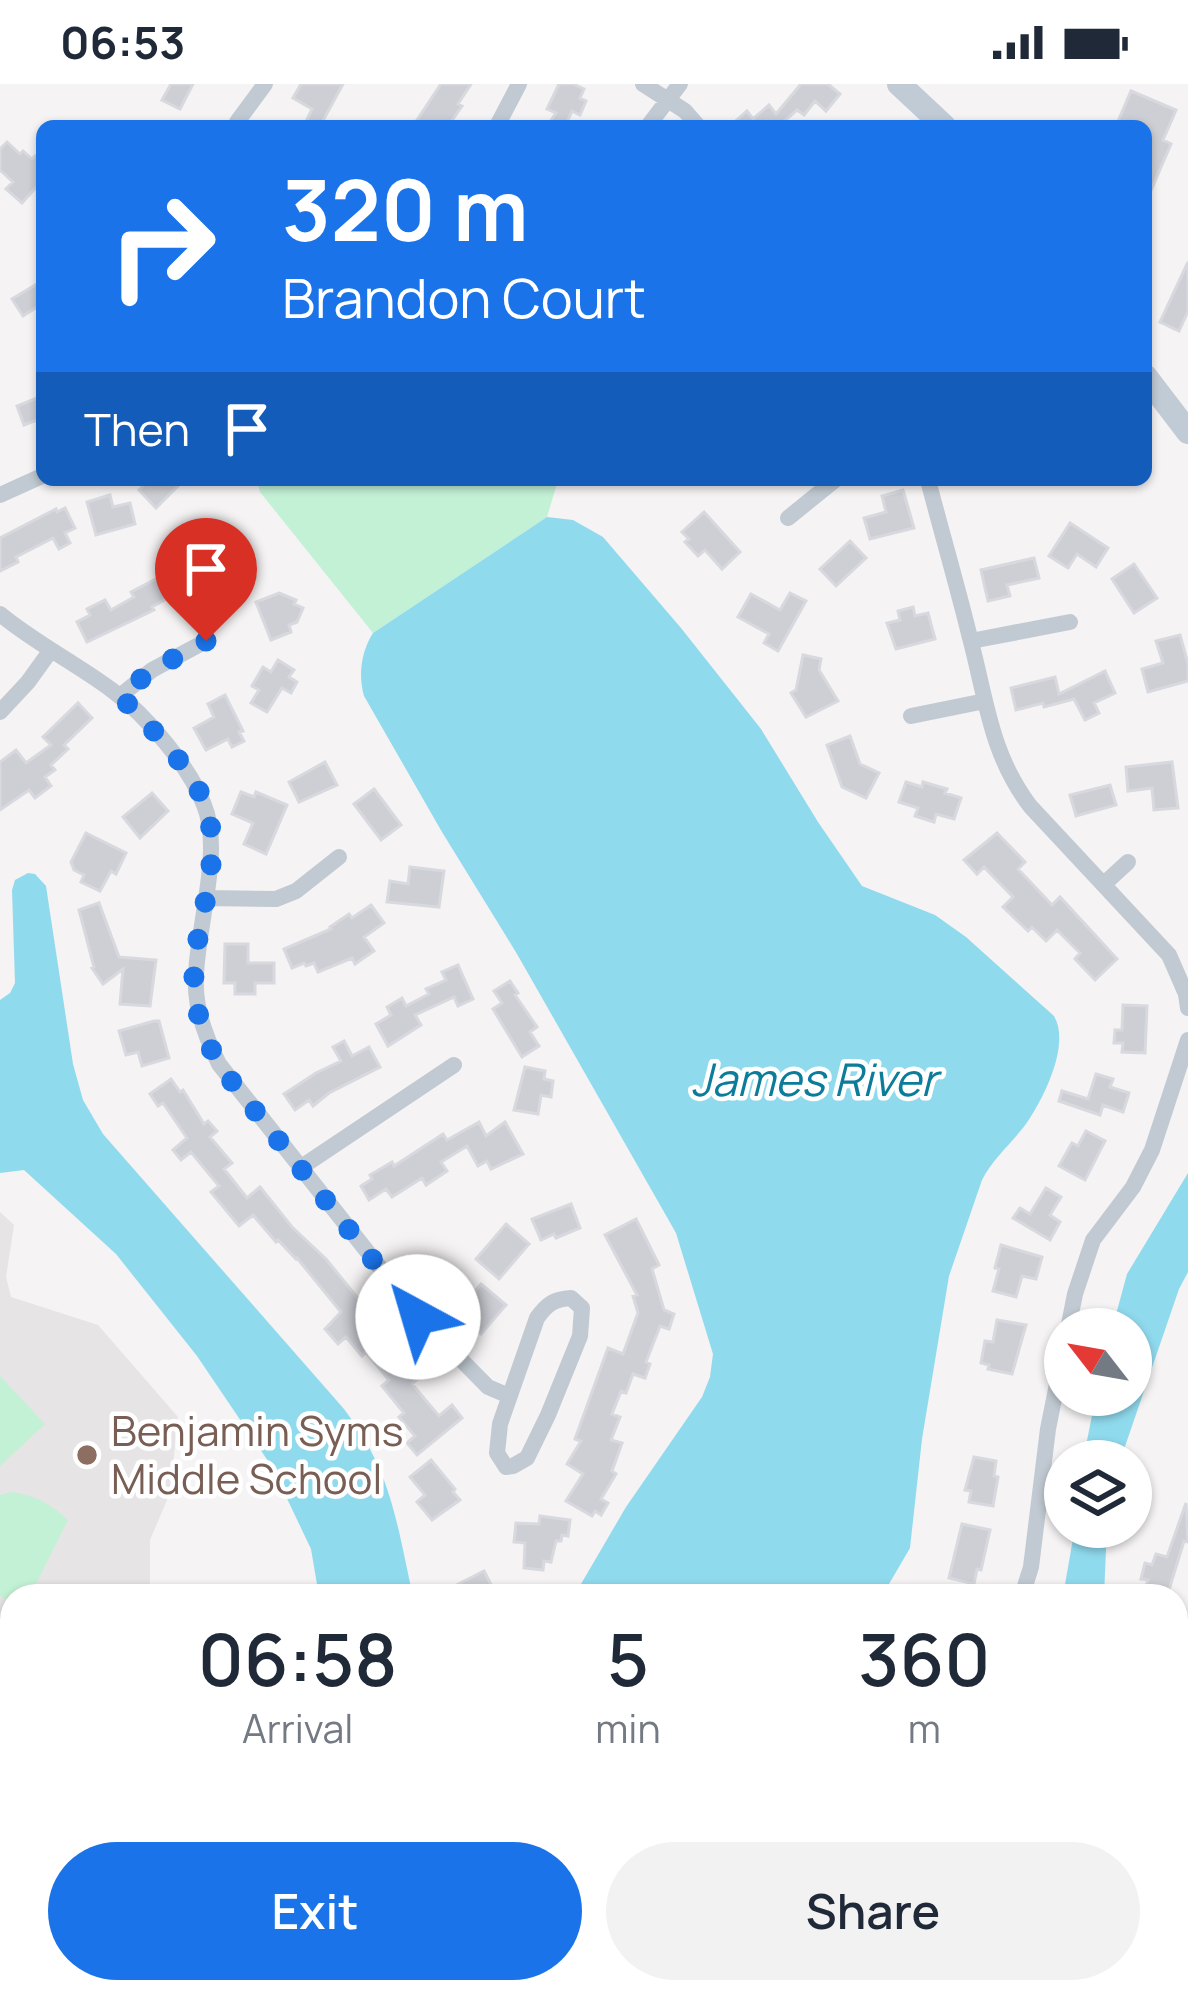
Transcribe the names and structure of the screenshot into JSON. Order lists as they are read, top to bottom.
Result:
{
  "water": ["James River"],
  "places": ["Benjamin Syms Middle School"],
  "north": "top left",
  "page": {
    "status": "06:53",
    "turn": ["320 m", "Brandon Court"],
    "then": "Then",
    "eta": [
      "06:58",
      "Arrival",
      "5",
      "min",
      "360",
      "m"
    ],
    "buttons": ["Exit", "Share"]
  }
}
